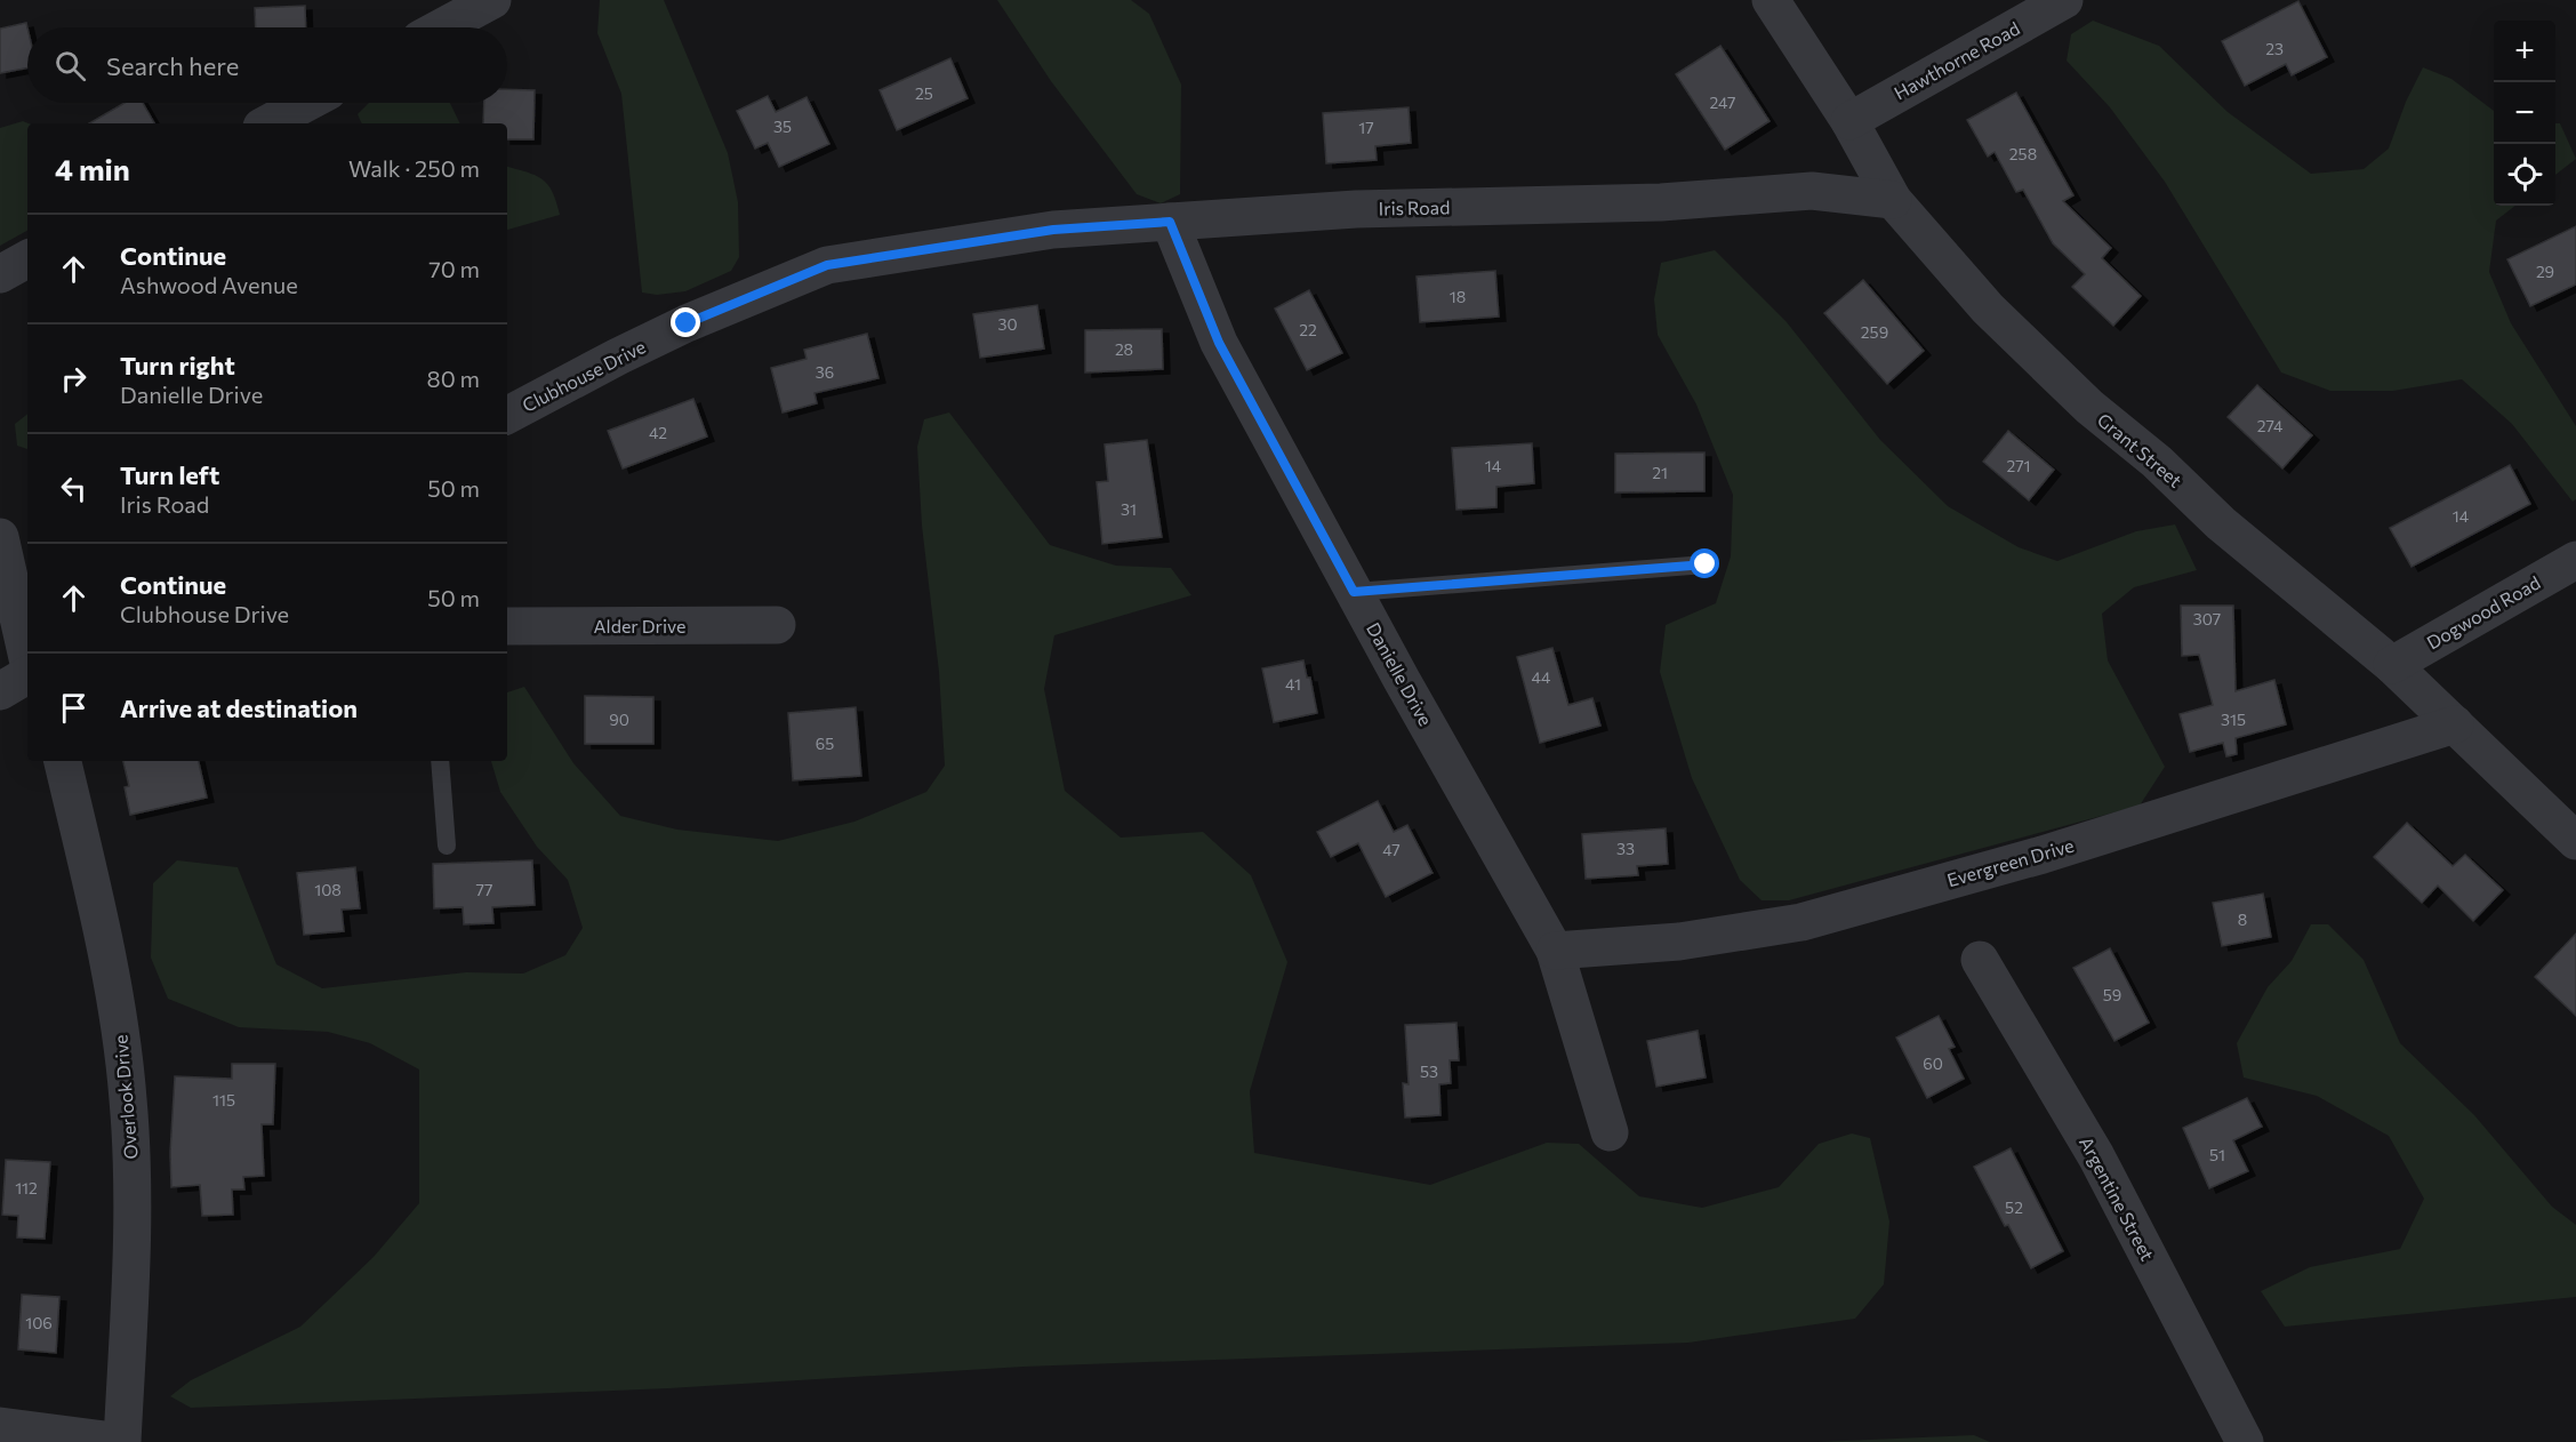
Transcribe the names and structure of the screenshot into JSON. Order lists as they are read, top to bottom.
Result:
{
  "streets": {
    "street": [
      "Hawthorne Road",
      "Iris Road",
      "Clubhouse Drive",
      "Grant Street",
      "Dogwood Road",
      "Alder Drive",
      "Danielle Drive",
      "Evergreen Drive",
      "Overlook Drive",
      "Argentine Street"
    ]
  },
  "crossings": [
    ["Hawthorne Road", "Grant Street"],
    ["Iris Road", "Clubhouse Drive"],
    ["Iris Road", "Grant Street"],
    ["Iris Road", "Danielle Drive"],
    ["Grant Street", "Dogwood Road"],
    ["Grant Street", "Evergreen Drive"],
    ["Danielle Drive", "Evergreen Drive"]
  ],
  "house_numbers": [
    "23",
    "25",
    "247",
    "35",
    "17",
    "258",
    "29",
    "18",
    "30",
    "22",
    "259",
    "28",
    "36",
    "274",
    "42",
    "14",
    "271",
    "21",
    "31",
    "14",
    "307",
    "44",
    "41",
    "90",
    "315",
    "65",
    "33",
    "47",
    "108",
    "77",
    "8",
    "59",
    "60",
    "53",
    "115",
    "51",
    "112",
    "52",
    "106"
  ],
  "page": {
    "map_buttons": ["+", "−"],
    "search": "Search here",
    "heading": ["4 min", "Walk · 250 m"],
    "list": [
      ["Continue", "Ashwood Avenue", "70 m"],
      ["Turn right", "Danielle Drive", "80 m"],
      ["Turn left", "Iris Road", "50 m"],
      ["Continue", "Clubhouse Drive", "50 m"],
      "Arrive at destination"
    ]
  }
}
